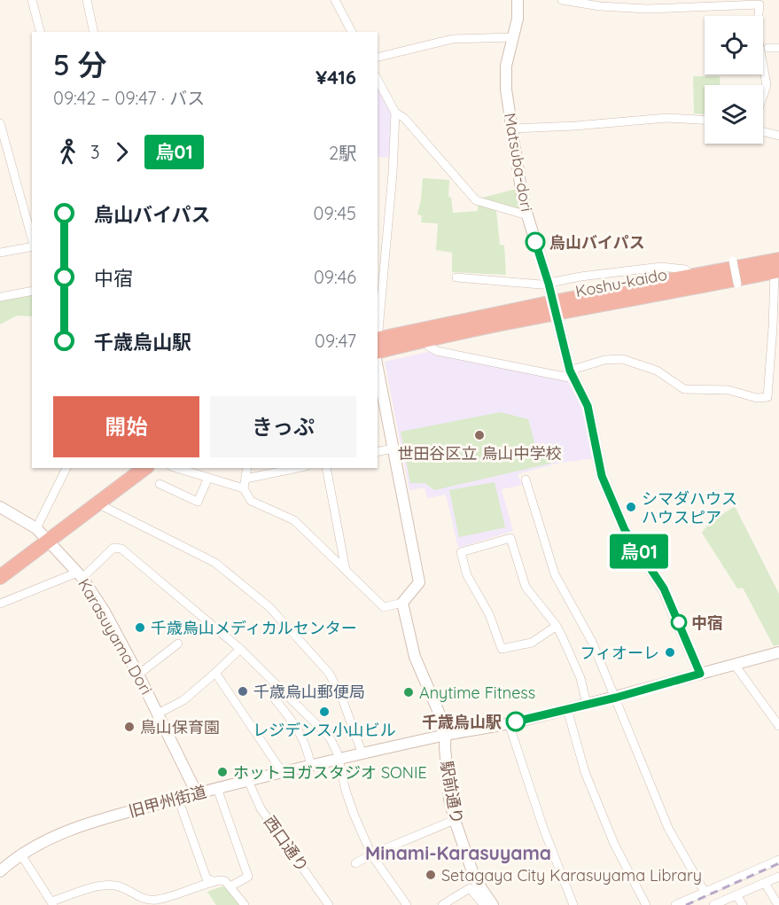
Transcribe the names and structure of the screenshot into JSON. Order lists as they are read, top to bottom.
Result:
{
  "streets": {
    "highway": ["Koshu-kaido"],
    "street": [
      "Matsuba-dori",
      "Karasuyama Dori",
      "駅前通り",
      "旧甲州街道",
      "西口通り"
    ]
  },
  "crossings": [
    ["Matsuba-dori", "Koshu-kaido"],
    ["Matsuba-dori", "旧甲州街道"],
    ["Karasuyama Dori", "旧甲州街道"],
    ["駅前通り", "旧甲州街道"],
    ["旧甲州街道", "西口通り"]
  ],
  "districts": ["Minami-Karasuyama"],
  "places": [
    "烏山バイパス",
    "世田谷区立 烏山中学校",
    "シマダハウス ハウスピア",
    "中宿",
    "千歳烏山メディカルセンター",
    "フィオーレ",
    "千歳烏山郵便局",
    "Anytime Fitness",
    "レジデンス小山ビル",
    "千歳烏山駅",
    "鳥山保育園",
    "ホットヨガスタジオ SONIE",
    "Setagaya City Karasuyama Library"
  ],
  "lines": ["bus line 烏01"],
  "page": {
    "on_map": "烏01",
    "heading": ["5 分", "09:42 – 09:47 · バス", "¥416"],
    "legs": ["3", "烏01", "2駅"],
    "list": [
      {
        "name": "烏山バイパス",
        "value": "09:45"
      },
      {
        "name": "中宿",
        "value": "09:46"
      },
      {
        "name": "千歳烏山駅",
        "value": "09:47"
      }
    ],
    "buttons": ["開始", "きっぷ"]
  }
}
